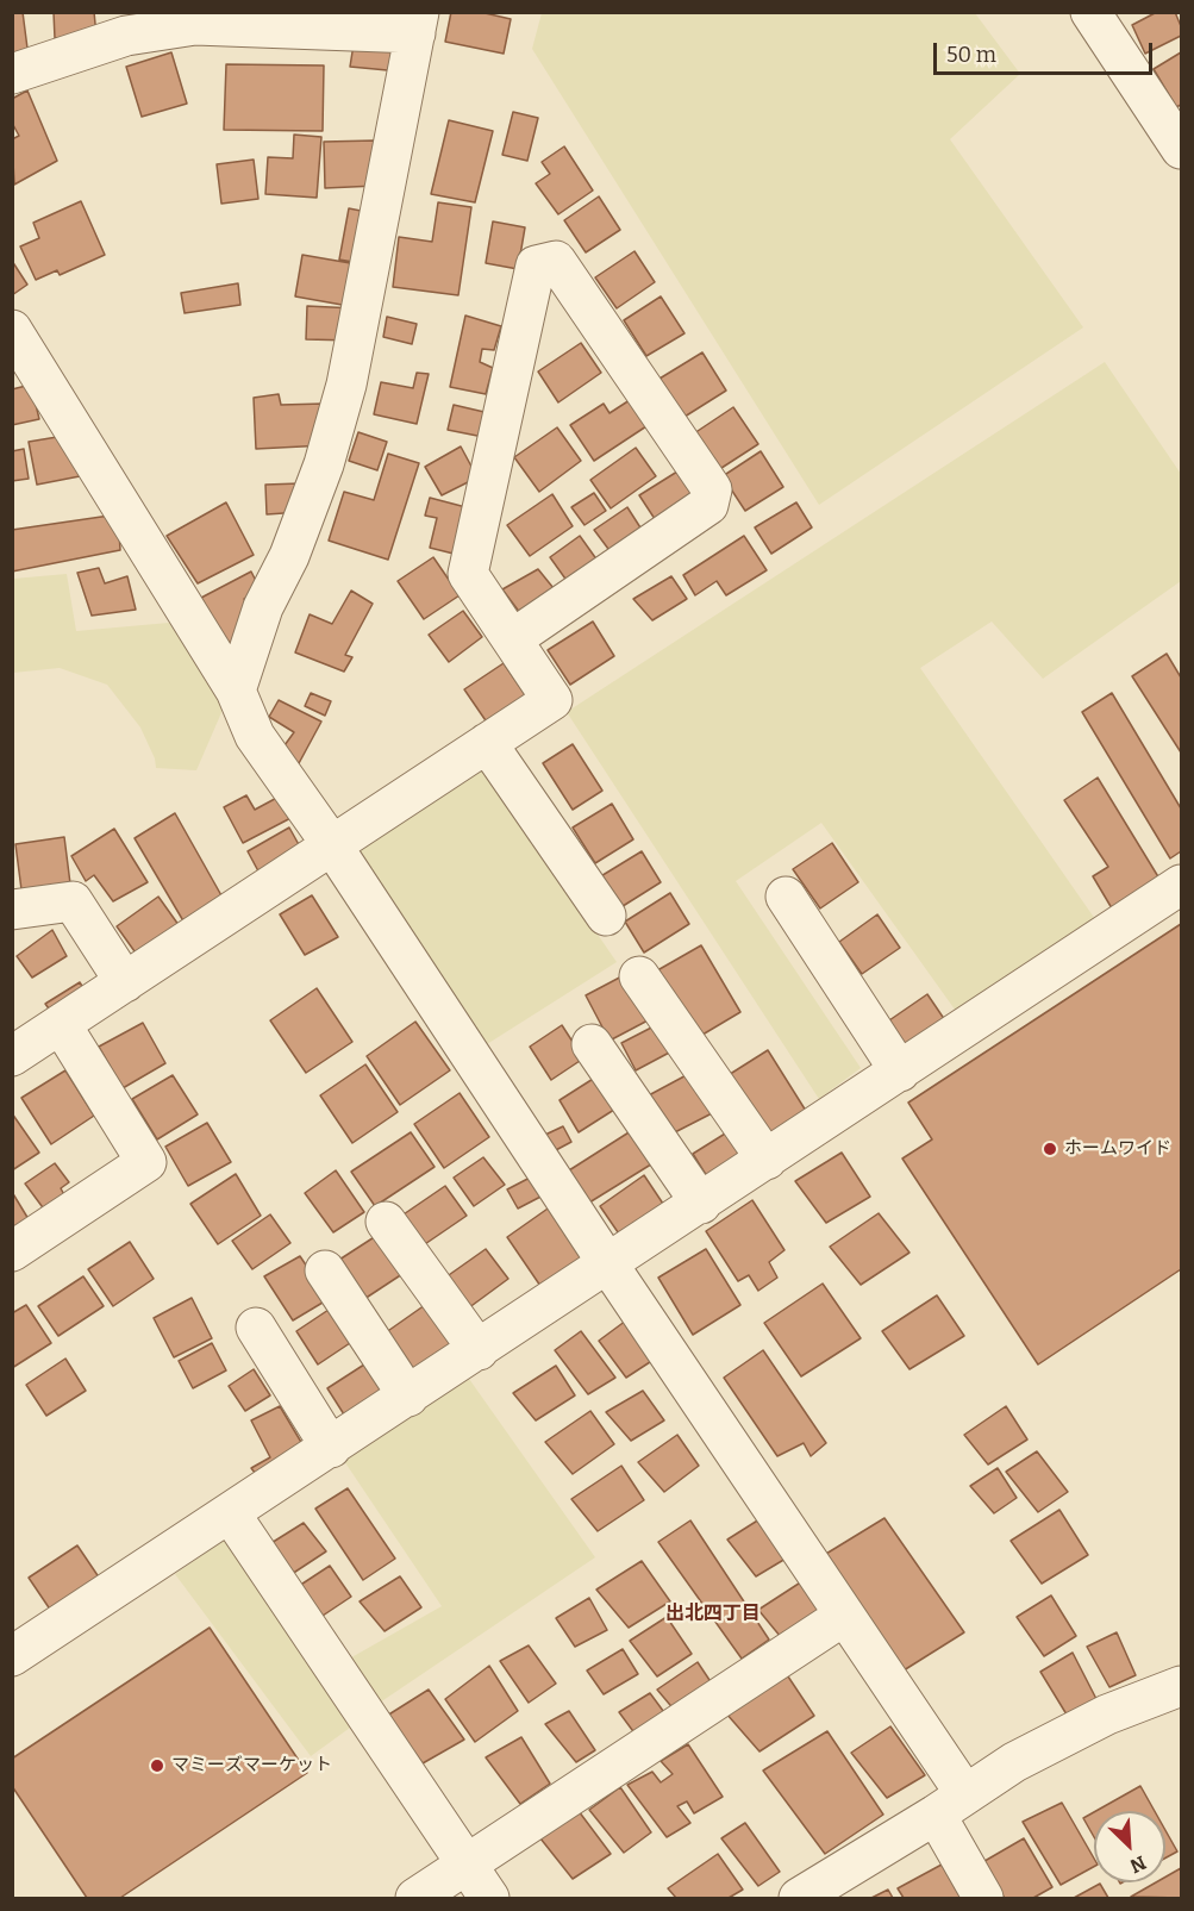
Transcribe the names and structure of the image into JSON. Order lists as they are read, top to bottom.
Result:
{
  "districts": ["出北四丁目"],
  "places": ["ホームワイド", "マミーズマーケット"],
  "scale_bar": "50 m",
  "north": "bottom right"
}
